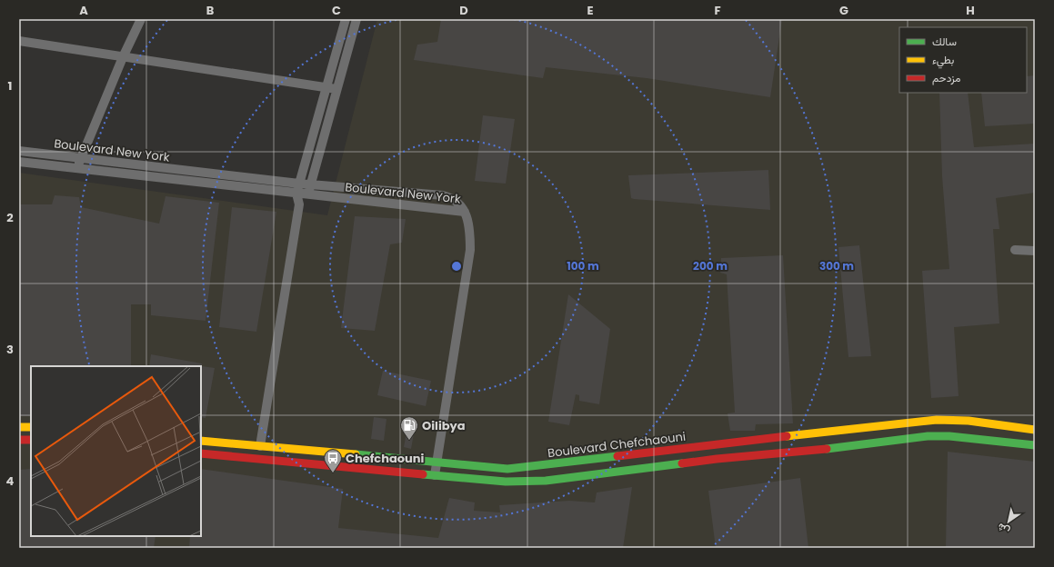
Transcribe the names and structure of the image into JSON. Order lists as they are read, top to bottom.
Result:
{
  "streets": {
    "street": ["Boulevard New York", "Boulevard Chefchaouni"]
  },
  "places": {
    "fuel station": ["Oilibya"],
    "bus stop": ["Chefchaouni"]
  },
  "legend": ["سالك", "بطيء", "مزدحم"],
  "north": "bottom left",
  "grid": {
    "columns": [
      "A",
      "B",
      "C",
      "D",
      "E",
      "F",
      "G",
      "H"
    ],
    "rows": [
      "1",
      "2",
      "3",
      "4"
    ]
  },
  "rings": ["100 m", "200 m", "300 m"]
}
